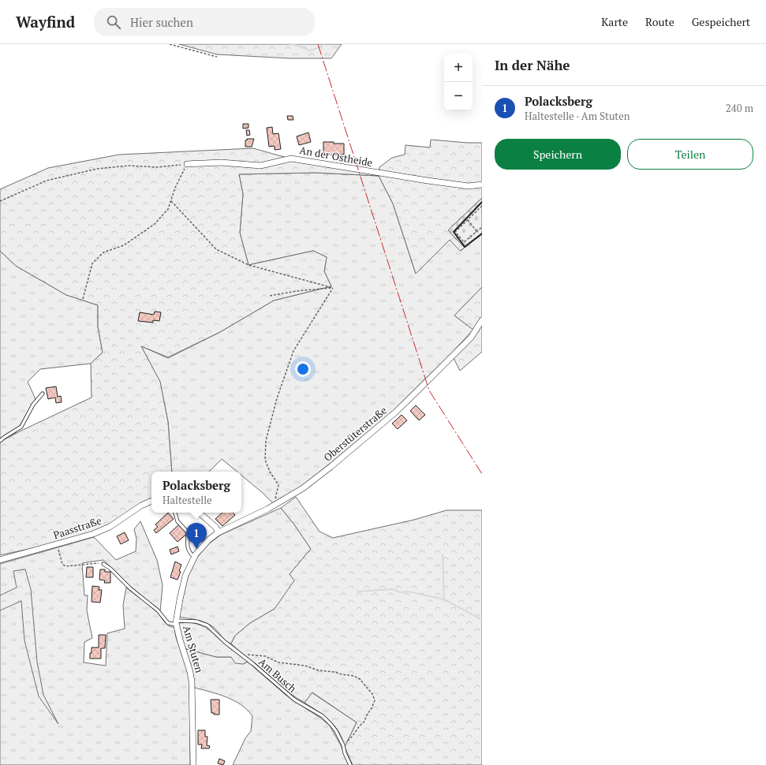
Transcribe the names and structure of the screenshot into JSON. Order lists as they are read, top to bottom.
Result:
{
  "streets": {
    "street": [
      "An der Ostheide",
      "Oberstüterstraße",
      "Paasstraße",
      "Am Stuten"
    ],
    "lane": ["Am Busch"]
  },
  "crossings": [
    ["Oberstüterstraße", "Am Stuten"],
    ["Am Stuten", "Am Busch"]
  ],
  "page": {
    "header": "Wayfind",
    "search": "Hier suchen",
    "nav": ["Karte", "Route", "Gespeichert"],
    "heading": "In der Nähe",
    "map_buttons": ["+", "−"],
    "list": [
      {
        "mark": "1",
        "name": "Polacksberg",
        "note": "Haltestelle · Am Stuten",
        "value": "240 m"
      }
    ],
    "buttons": ["Speichern", "Teilen"],
    "popup": ["Polacksberg", "Haltestelle"],
    "pins": "1"
  }
}
